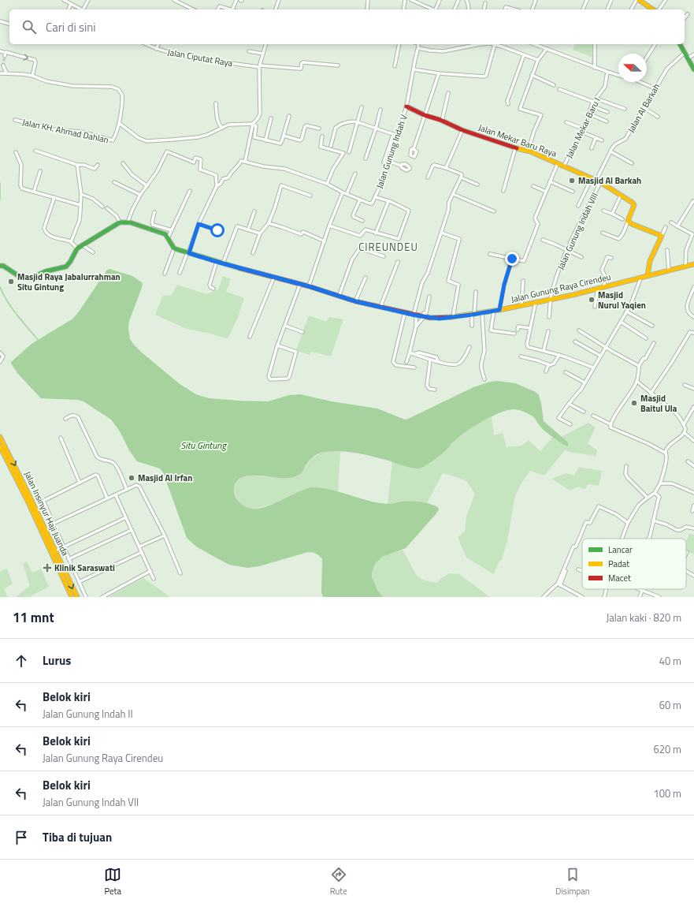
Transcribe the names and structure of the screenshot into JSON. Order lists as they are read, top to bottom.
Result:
{
  "streets": {
    "main road": ["Jalan Mekar Baru Raya", "Jalan Gunung Raya Cirendeu", "Jalan Insinyur Haji Juanda"],
    "street": [
      "Jalan Ciputat Raya",
      "Jalan Al Barkah",
      "Jalan Mekar Baru I",
      "Jalan KH. Ahmad Dahlan",
      "Jalan Gunung Indah V",
      "Jalan Gunung Indah VIII"
    ]
  },
  "crossings": [
    ["Jalan Al Barkah", "Jalan Mekar Baru Raya"],
    ["Jalan Mekar Baru I", "Jalan Mekar Baru Raya"],
    ["Jalan Mekar Baru Raya", "Jalan Gunung Indah V"],
    ["Jalan Mekar Baru Raya", "Jalan Gunung Indah VIII"],
    ["Jalan Gunung Indah VIII", "Jalan Gunung Raya Cirendeu"]
  ],
  "districts": ["CIREUNDEU"],
  "water": ["Situ Gintung"],
  "places": {
    "other": [
      "Masjid Al Barkah",
      "Masjid Raya Jabalurrahman Situ Gintung",
      "Masjid Nurul Yaqien",
      "Masjid Baitul Ula",
      "Masjid Al Irfan"
    ],
    "health": ["Klinik Saraswati"]
  },
  "legend": ["Lancar", "Padat", "Macet"],
  "north": "left",
  "page": {
    "search": "Cari di sini",
    "heading": ["11 mnt", "Jalan kaki · 820 m"],
    "list": [
      ["Lurus", "40 m"],
      ["Belok kiri", "Jalan Gunung Indah II", "60 m"],
      ["Belok kiri", "Jalan Gunung Raya Cirendeu", "620 m"],
      ["Belok kiri", "Jalan Gunung Indah VII", "100 m"],
      "Tiba di tujuan"
    ],
    "nav": ["Peta", "Rute", "Disimpan"]
  }
}
